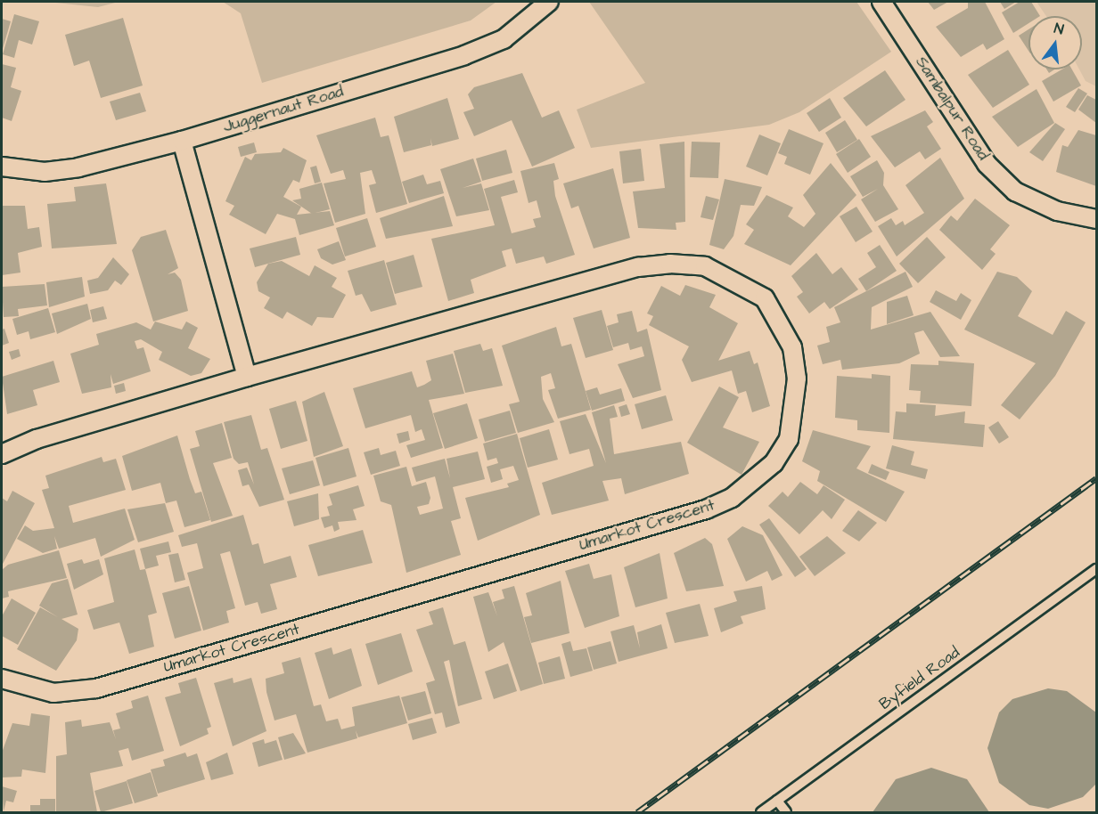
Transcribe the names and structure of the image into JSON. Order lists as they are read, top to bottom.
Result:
{
  "streets": {
    "street": ["Sambalpur Road", "Juggernaut Road", "Umarkot Crescent"],
    "lane": ["Byfield Road"]
  },
  "north": "top"
}
